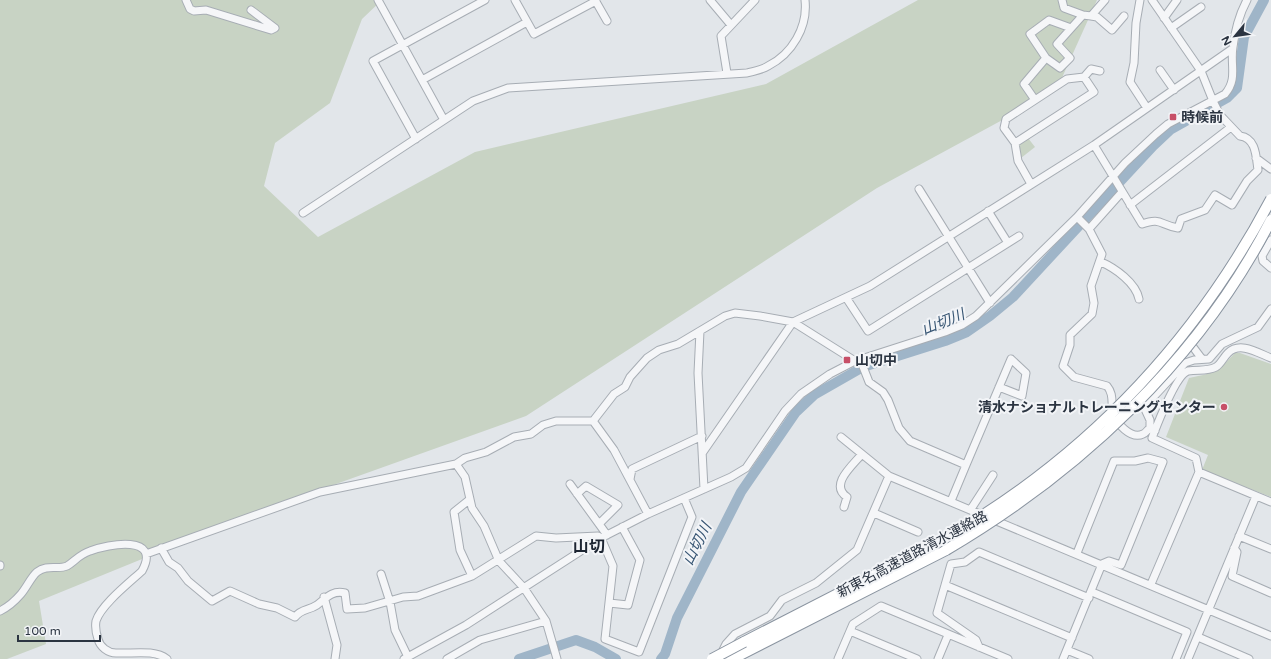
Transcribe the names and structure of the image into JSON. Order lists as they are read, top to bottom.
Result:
{
  "streets": {
    "highway": ["新東名高速道路清水連絡路"]
  },
  "districts": ["山切"],
  "water": ["山切川"],
  "places": {
    "transit": ["時候前", "山切中"],
    "other": ["清水ナショナルトレーニングセンター"]
  },
  "scale_bar": "100 m",
  "north": "bottom left"
}
